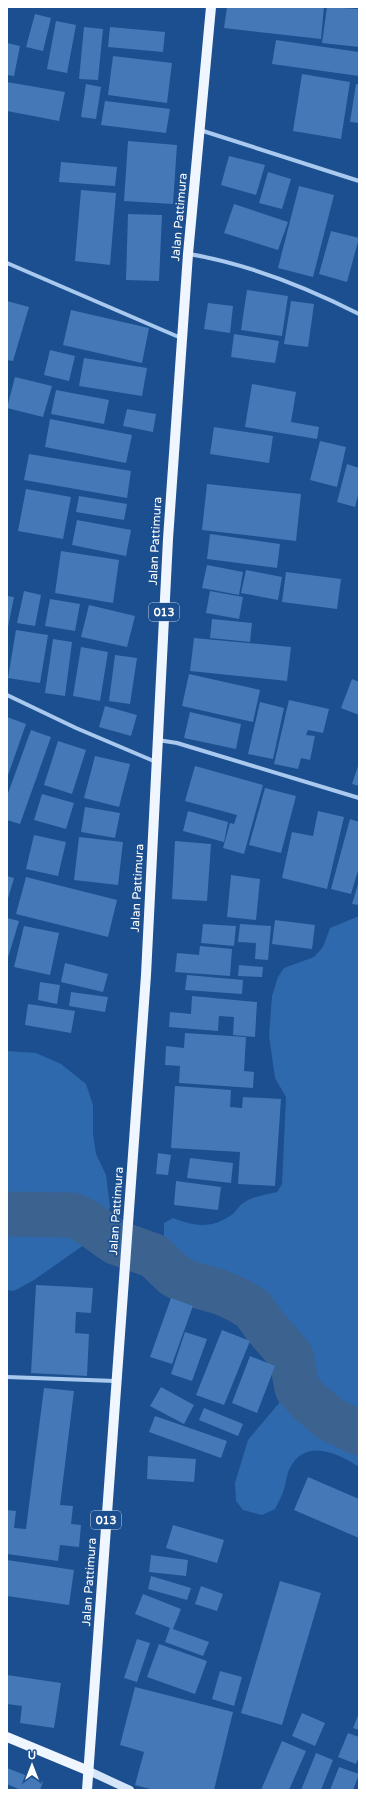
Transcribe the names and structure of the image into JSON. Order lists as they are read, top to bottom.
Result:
{
  "streets": {
    "main road": ["Jalan Pattimura", "013"]
  },
  "crossings": [
    ["Jalan Pattimura", "013"]
  ],
  "north": "top"
}
